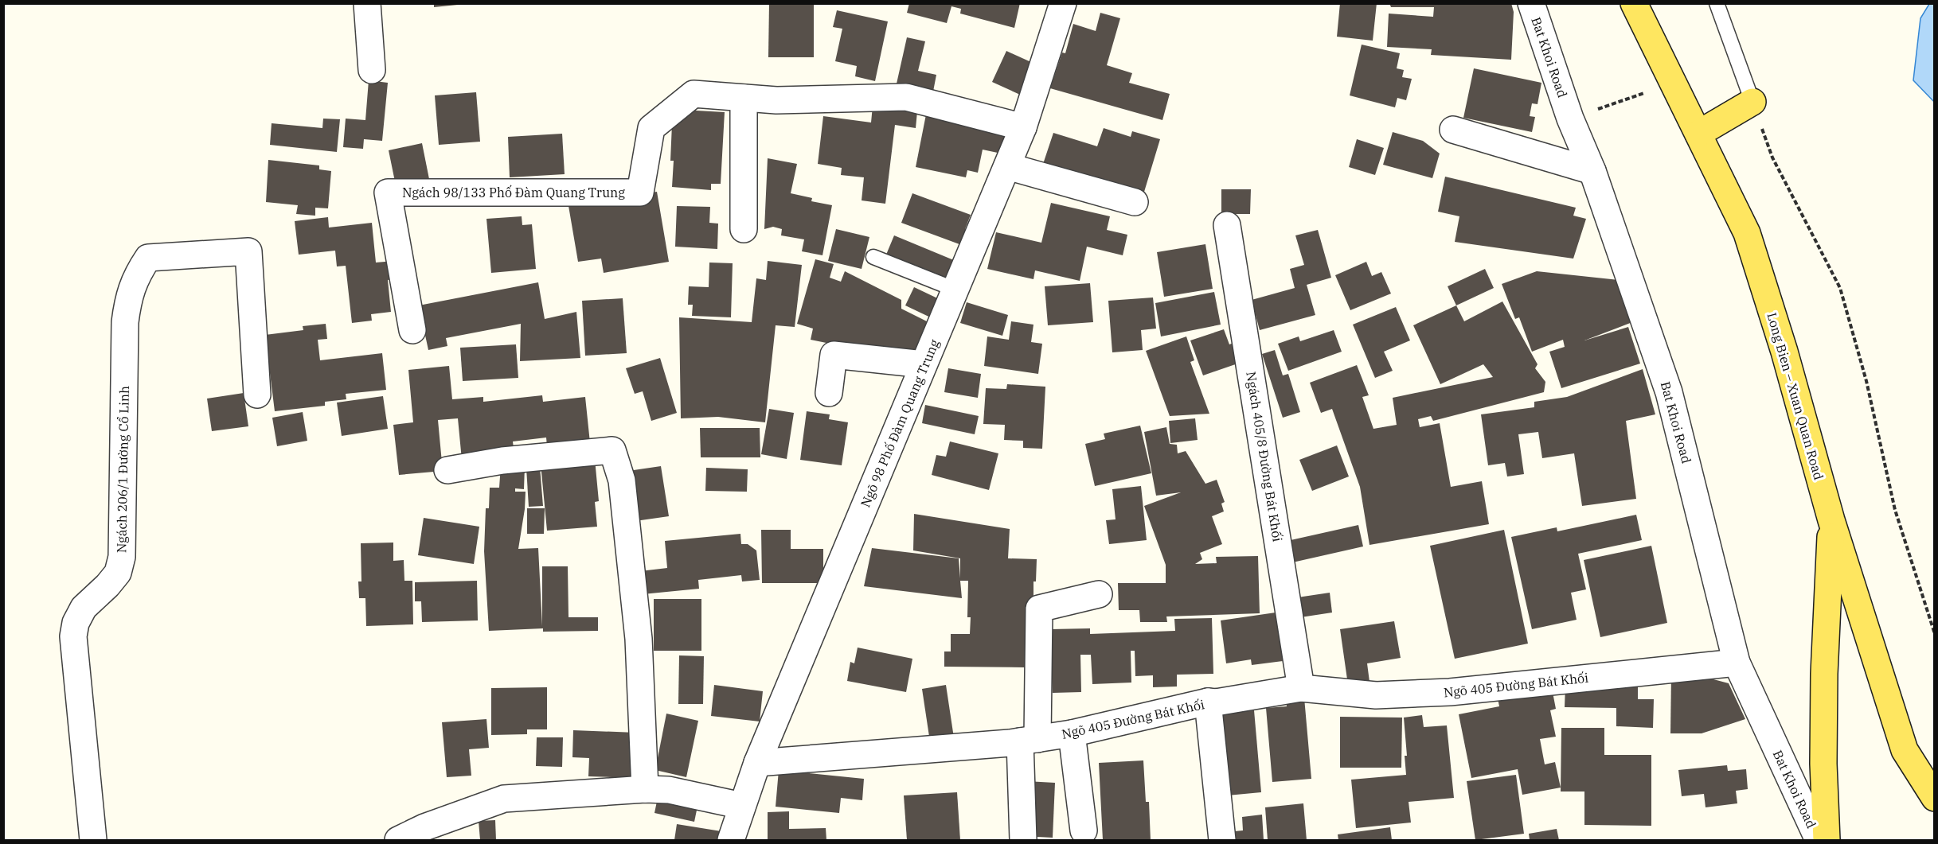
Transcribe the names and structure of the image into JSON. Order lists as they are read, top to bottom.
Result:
{
  "streets": {
    "main road": ["Long Bien – Xuan Quan Road"],
    "street": [
      "Bat Khoi Road",
      "Ngách 98/133 Phố Đàm Quang Trung",
      "Ngõ 98 Phố Đàm Quang Trung",
      "Ngách 405/8 Đường Bát Khối",
      "Ngách 206/1 Đường Cổ Linh",
      "Ngõ 405 Đường Bát Khối"
    ]
  },
  "crossings": [
    ["Bat Khoi Road", "Ngõ 405 Đường Bát Khối"],
    ["Ngách 98/133 Phố Đàm Quang Trung", "Ngõ 98 Phố Đàm Quang Trung"],
    ["Ngõ 98 Phố Đàm Quang Trung", "Ngõ 405 Đường Bát Khối"],
    ["Ngách 405/8 Đường Bát Khối", "Ngõ 405 Đường Bát Khối"]
  ]
}
